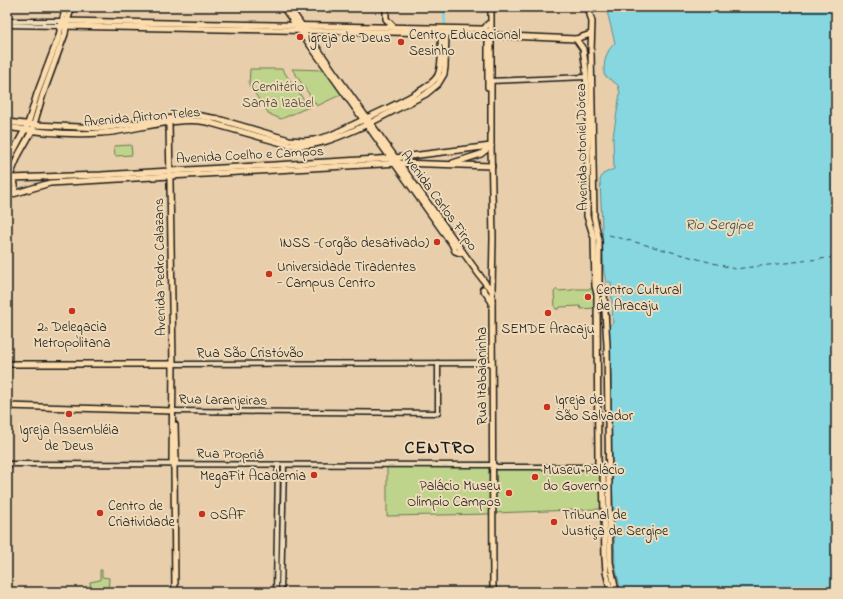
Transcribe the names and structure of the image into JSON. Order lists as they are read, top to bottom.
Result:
{
  "streets": {
    "main road": [
      "Avenida Airton Teles",
      "Avenida Otoniel Dórea",
      "Avenida Coelho e Campos",
      "Avenida Carlos Firpo",
      "Avenida Pedro Calazans",
      "Rua São Cristóvão",
      "Rua Itabaianinha",
      "Rua Laranjeiras"
    ],
    "street": ["Rua Propriá"]
  },
  "crossings": [
    ["Avenida Airton Teles", "Avenida Carlos Firpo"],
    ["Avenida Airton Teles", "Avenida Pedro Calazans"],
    ["Avenida Coelho e Campos", "Avenida Carlos Firpo"],
    ["Avenida Coelho e Campos", "Avenida Pedro Calazans"],
    ["Avenida Coelho e Campos", "Rua Itabaianinha"],
    ["Avenida Carlos Firpo", "Rua Itabaianinha"],
    ["Avenida Pedro Calazans", "Rua São Cristóvão"],
    ["Avenida Pedro Calazans", "Rua Laranjeiras"],
    ["Avenida Pedro Calazans", "Rua Propriá"],
    ["Rua São Cristóvão", "Rua Itabaianinha"],
    ["Rua São Cristóvão", "Rua Laranjeiras"],
    ["Rua Itabaianinha", "Rua Propriá"]
  ],
  "districts": ["CENTRO"],
  "water": ["Rio Sergipe"],
  "parks": ["Cemitério Santa Izabel"],
  "places": [
    "igreja de Deus",
    "Centro Educacional Sesinho",
    "INSS -(orgão desativado)",
    "Universidade Tiradentes - Campus Centro",
    "Centro Cultural de Aracaju",
    "2ª Delegacia Metropolitana",
    "SEMDE Aracaju",
    "Igreja de São Salvador",
    "Igreja Assembléia de Deus",
    "MegaFit Academia",
    "Museu Palácio do Governo",
    "Palácio Museu Olímpio Campos",
    "Centro de Criatividade",
    "OSAF",
    "Tribunal de Justiça de Sergipe"
  ]
}
